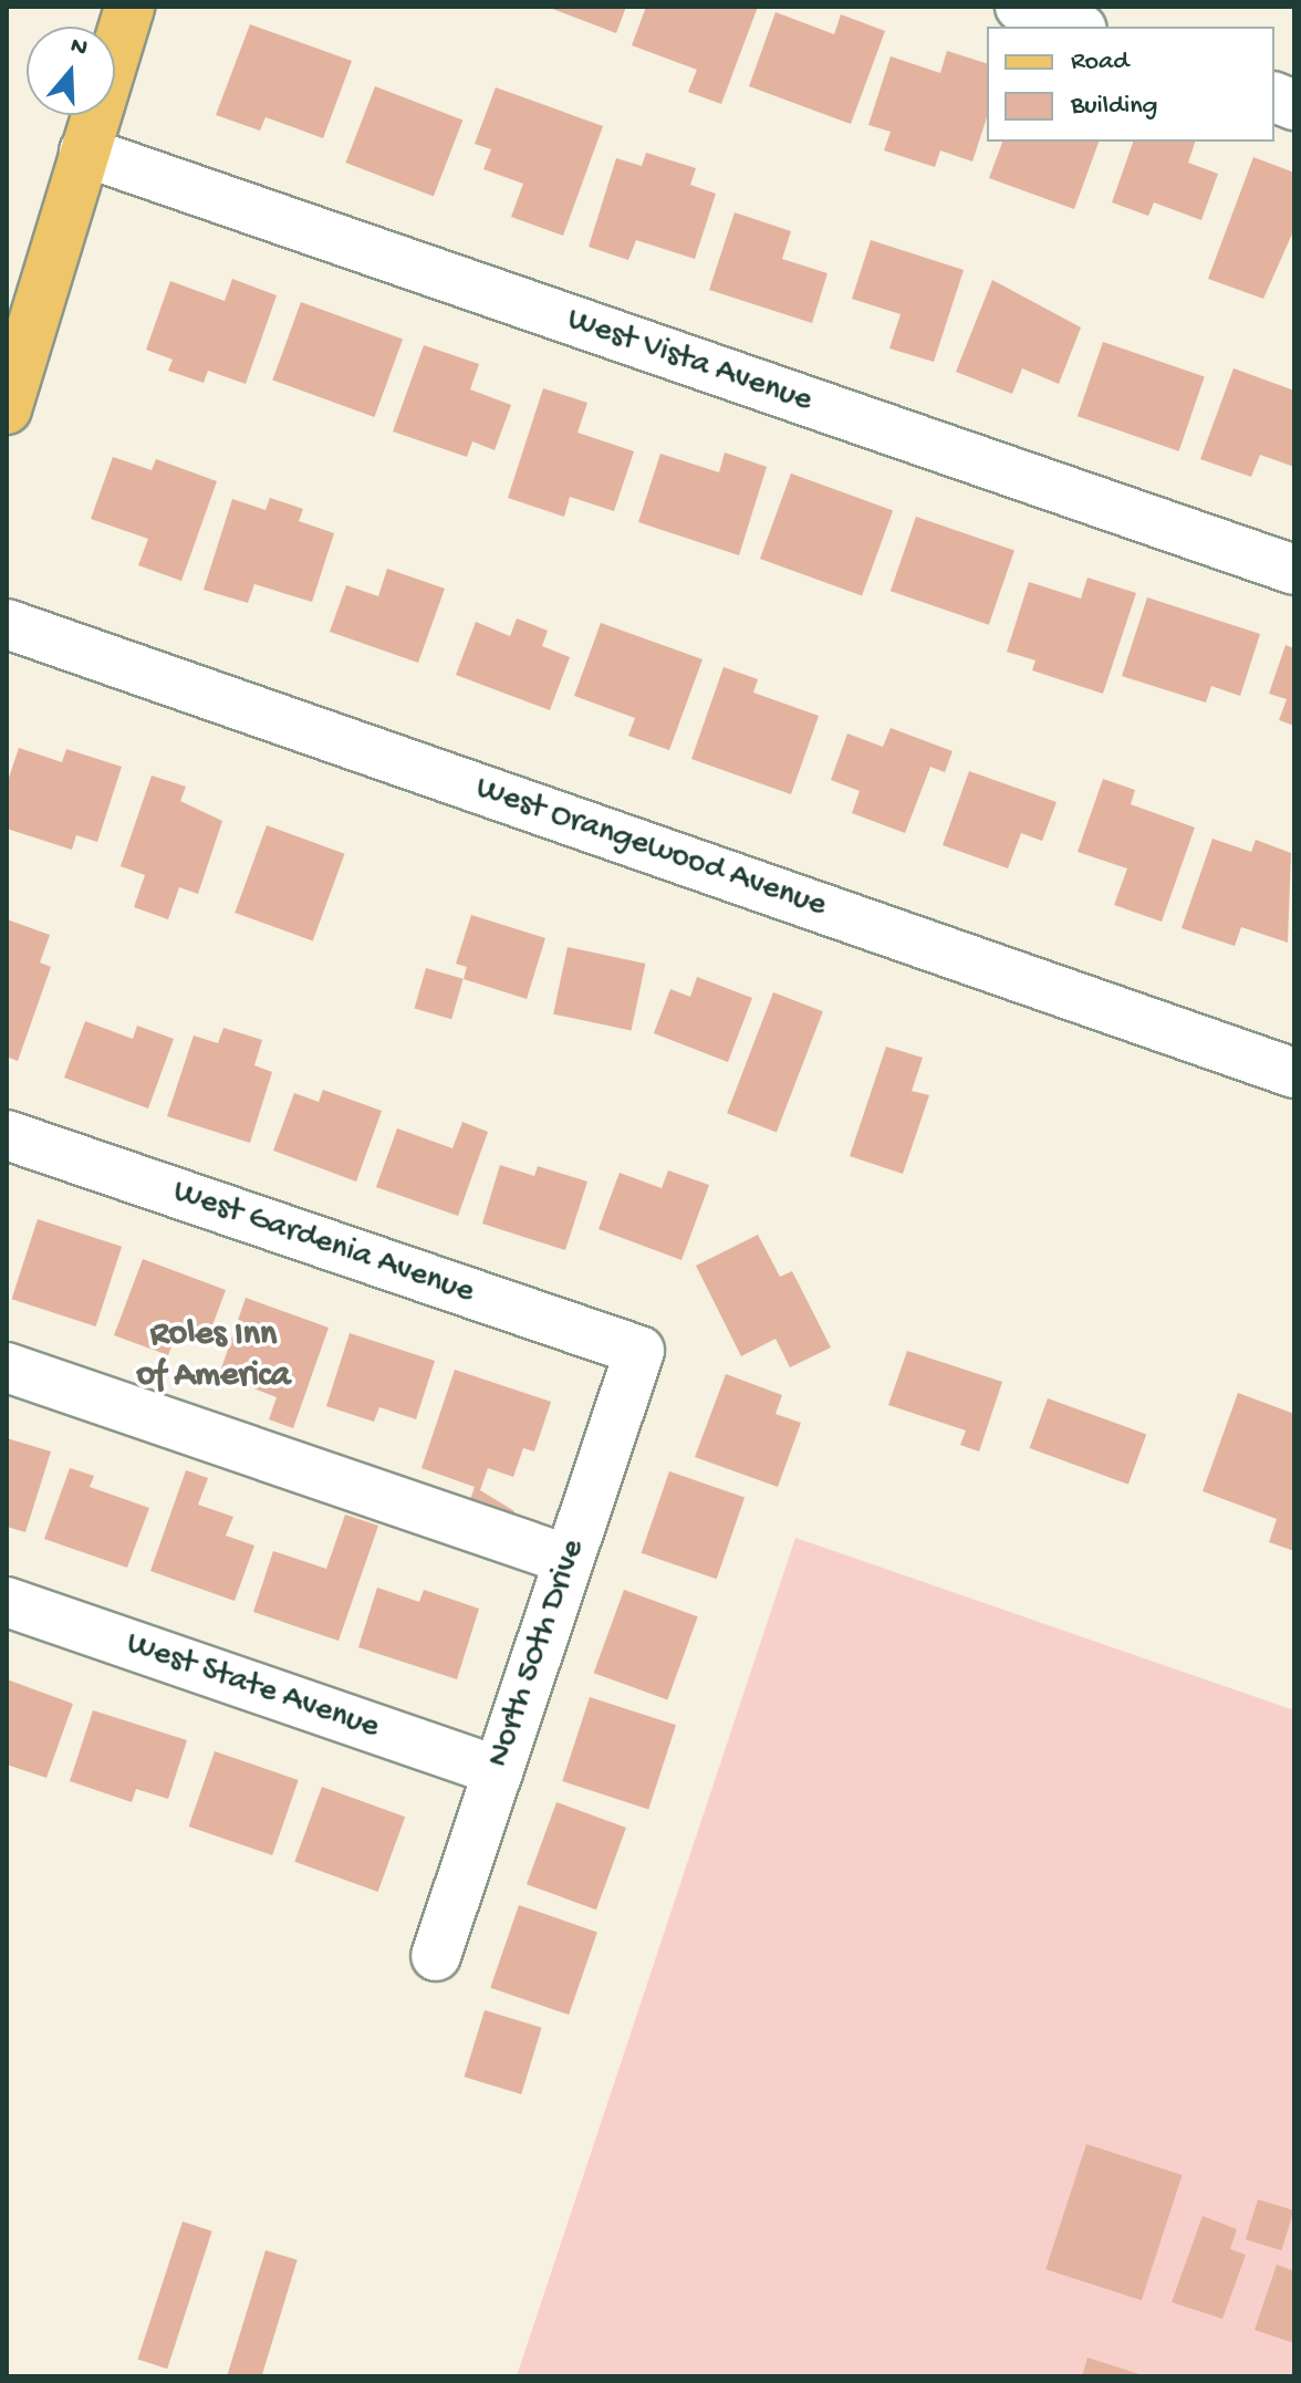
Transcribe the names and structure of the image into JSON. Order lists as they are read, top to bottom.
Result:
{
  "streets": {
    "street": [
      "West Vista Avenue",
      "West Orangewood Avenue",
      "West Gardenia Avenue",
      "North 50th Drive",
      "West State Avenue"
    ]
  },
  "crossings": [
    ["West Gardenia Avenue", "North 50th Drive"],
    ["North 50th Drive", "West State Avenue"]
  ],
  "districts": ["Roles Inn of America"],
  "legend": ["Road", "Building"],
  "north": "top"
}
